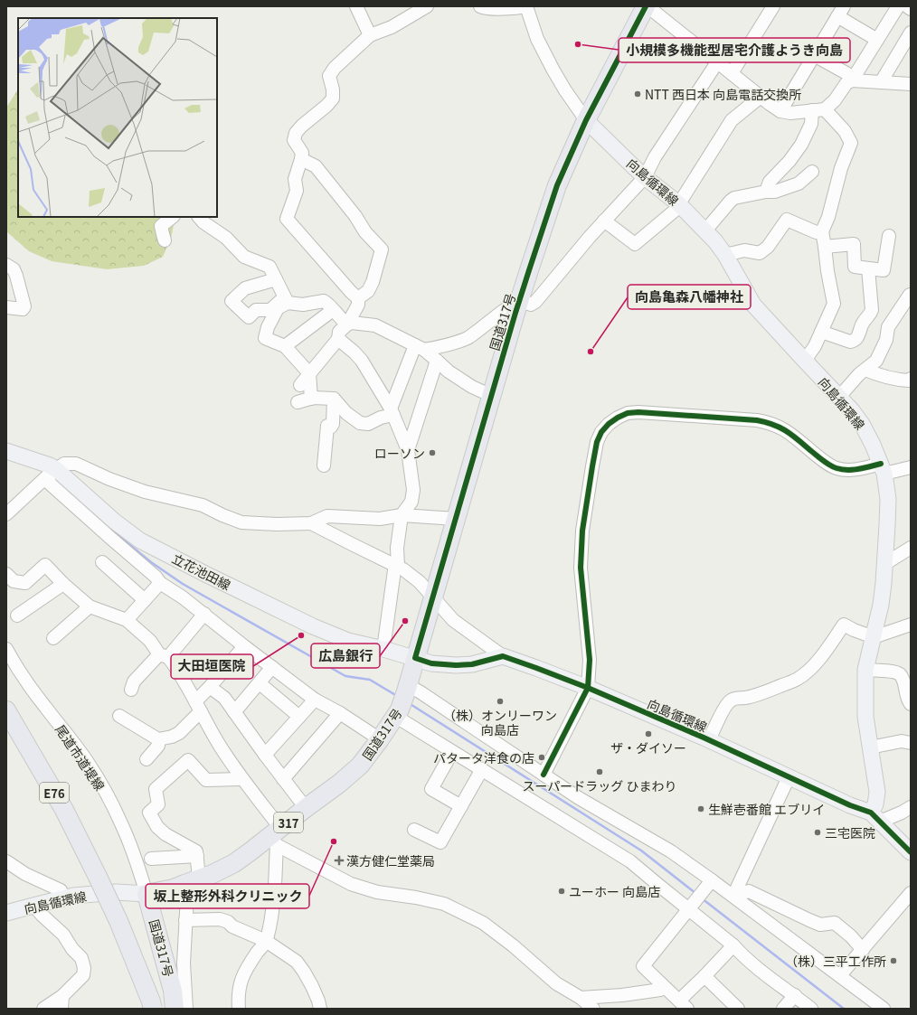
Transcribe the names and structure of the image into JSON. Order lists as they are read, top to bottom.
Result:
{
  "streets": {
    "highway": ["国道317号", "E76", "317"],
    "main road": ["向島循環線", "立花池田線"],
    "street": ["尾道市道堤線"]
  },
  "crossings": [
    ["向島循環線", "国道317号"],
    ["向島循環線", "尾道市道堤線"],
    ["国道317号", "立花池田線"],
    ["国道317号", "尾道市道堤線"]
  ],
  "places": {
    "other": [
      "小規模多機能型居宅介護ようき向島",
      "NTT 西日本 向島電話交換所",
      "向島亀森八幡神社",
      "ローソン",
      "広島銀行",
      "大田垣医院",
      "（株）オンリーワン 向島店",
      "ザ・ダイソー",
      "パタータ洋食の店",
      "スーパードラッグ ひまわり",
      "生鮮壱番館 エブリイ",
      "三宅医院",
      "坂上整形外科クリニック",
      "ユーホー 向島店",
      "（株）三平工作所"
    ],
    "health": ["漢方健仁堂薬局"]
  }
}
